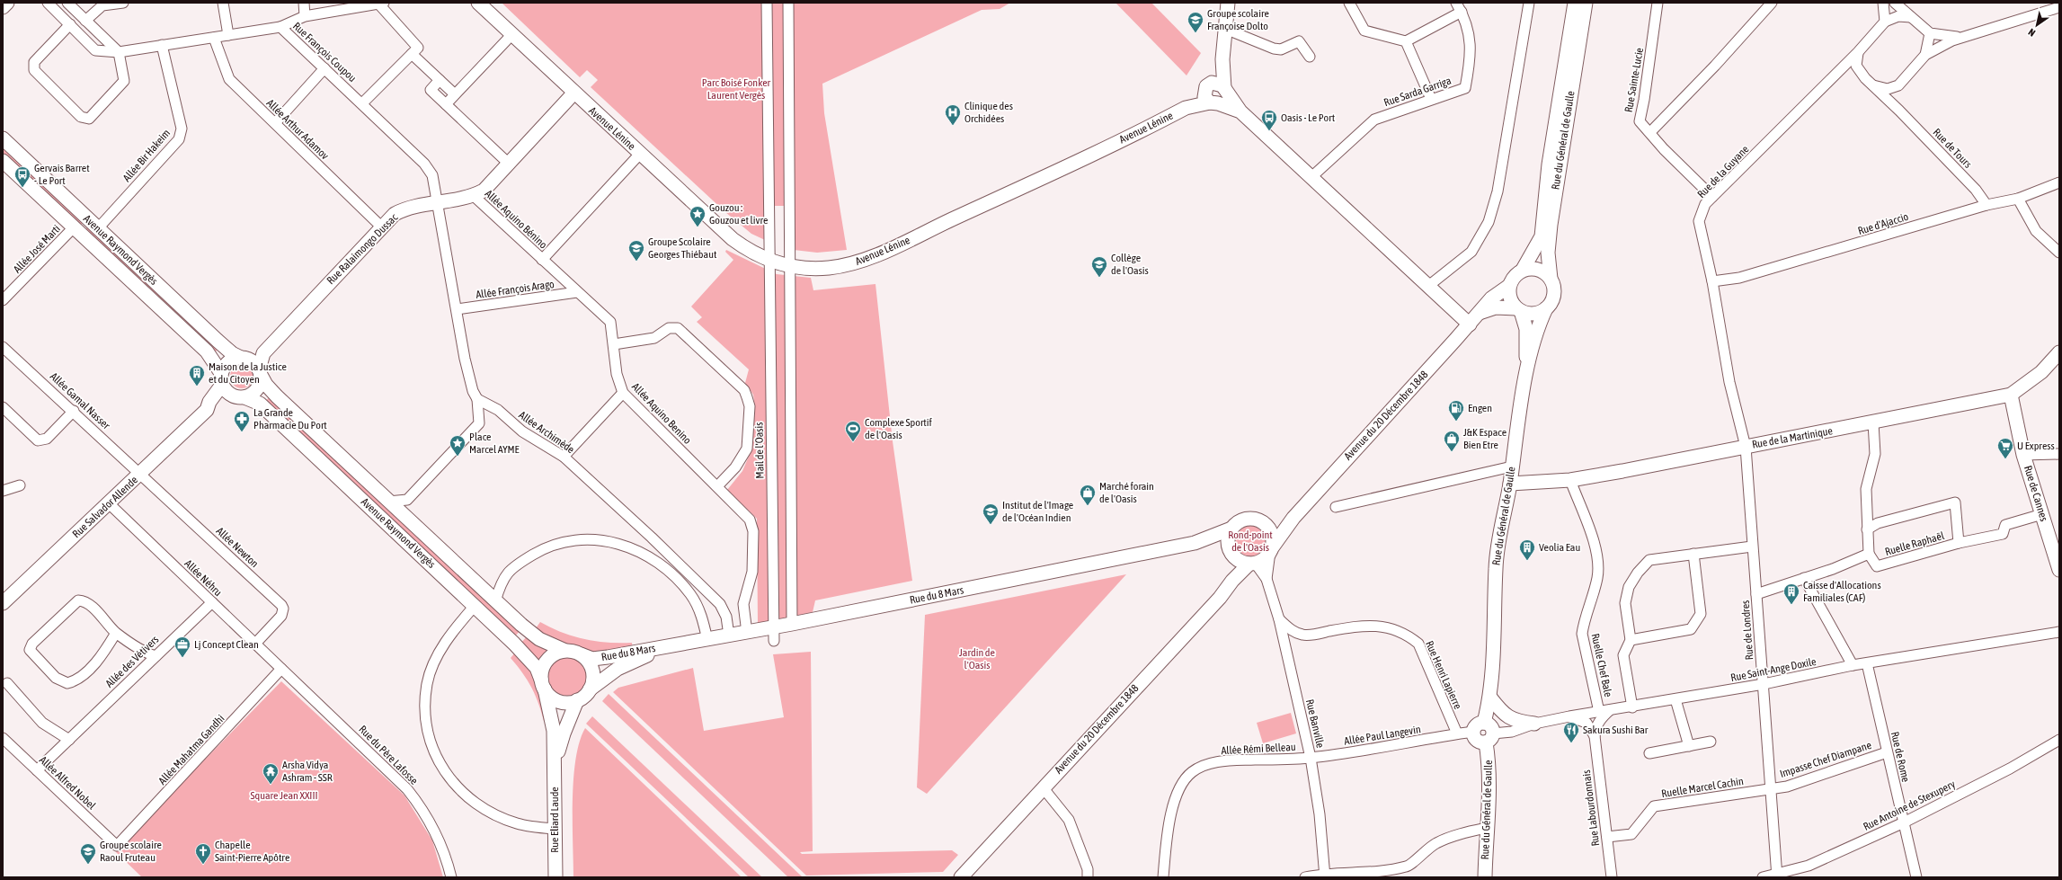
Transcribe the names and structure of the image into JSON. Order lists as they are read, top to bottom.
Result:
{
  "streets": {
    "main road": [
      "Avenue Lénine",
      "Rue du Général de Gaulle",
      "Rue Ralaimongo Dussac",
      "Avenue Raymond Vergès",
      "Avenue du 20 Décembre 1848",
      "Rue de la Martinique",
      "Rue de Cannes",
      "Rue Salvador Allende",
      "Rue du 8 Mars",
      "Rue Eliard Laude"
    ],
    "street": [
      "Rue François Coupou",
      "Rue Sainte-Lucie",
      "Rue Sarda Garriga",
      "Allée Arthur Adamov",
      "Rue de Tours",
      "Allée Bir Hakeim",
      "Rue de la Guyane",
      "Allée Aquino Bénino",
      "Rue d'Ajaccio",
      "Allée José Marti",
      "Allée François Arago",
      "Allée Gamal Nasser",
      "Allée Aquino Benino",
      "Allée Archimède",
      "Mail de l'Oasis",
      "Ruelle Raphaël",
      "Allée Newton",
      "Allée Néhru",
      "Rue de Londres",
      "Allée des Vétivers",
      "Ruelle Chef Bale",
      "Rue Saint-Ange Doxile",
      "Rue Henri Lapierre",
      "Rue Banville",
      "Allée Paul Langevin",
      "Allée Rémi Belleau",
      "Allée Mahatma Gandhi",
      "Rue du Père Lafosse",
      "Rue de Rome",
      "Impasse Chef Diampane",
      "Allée Alfred Nobel",
      "Ruelle Marcel Cachin",
      "Rue Antoine de Stexupery",
      "Rue Labourdonnais"
    ]
  },
  "crossings": [
    ["Rue François Coupou", "Allée Arthur Adamov"],
    ["Rue François Coupou", "Allée Bir Hakeim"],
    ["Rue François Coupou", "Rue Ralaimongo Dussac"],
    ["Rue Sainte-Lucie", "Rue de la Guyane"],
    ["Avenue Lénine", "Rue Ralaimongo Dussac"],
    ["Avenue Lénine", "Mail de l'Oasis"],
    ["Allée Arthur Adamov", "Rue Ralaimongo Dussac"],
    ["Rue du Général de Gaulle", "Avenue du 20 Décembre 1848"],
    ["Rue du Général de Gaulle", "Rue de la Martinique"],
    ["Rue du Général de Gaulle", "Rue Saint-Ange Doxile"],
    ["Rue du Général de Gaulle", "Allée Paul Langevin"],
    ["Rue de Tours", "Rue de la Guyane"],
    ["Rue de Tours", "Rue d'Ajaccio"],
    ["Allée Bir Hakeim", "Avenue Raymond Vergès"],
    ["Rue de la Guyane", "Rue d'Ajaccio"],
    ["Rue de la Guyane", "Rue de la Martinique"],
    ["Rue de la Guyane", "Rue de Londres"],
    ["Allée Aquino Bénino", "Rue Ralaimongo Dussac"],
    ["Allée Aquino Bénino", "Allée François Arago"],
    ["Allée Aquino Bénino", "Allée Aquino Benino"],
    ["Allée José Marti", "Avenue Raymond Vergès"],
    ["Avenue Raymond Vergès", "Rue Salvador Allende"],
    ["Avenue Raymond Vergès", "Rue du 8 Mars"],
    ["Avenue Raymond Vergès", "Rue Eliard Laude"],
    ["Allée Gamal Nasser", "Rue Salvador Allende"],
    ["Allée Gamal Nasser", "Allée Newton"],
    ["Allée Aquino Benino", "Rue du 8 Mars"],
    ["Avenue du 20 Décembre 1848", "Rue du 8 Mars"],
    ["Avenue du 20 Décembre 1848", "Rue Banville"],
    ["Allée Archimède", "Rue du 8 Mars"],
    ["Rue de la Martinique", "Rue de Cannes"],
    ["Rue de la Martinique", "Rue de Londres"],
    ["Rue de la Martinique", "Ruelle Chef Bale"],
    ["Mail de l'Oasis", "Rue du 8 Mars"],
    ["Rue de Cannes", "Ruelle Raphaël"],
    ["Rue Salvador Allende", "Allée Newton"],
    ["Rue Salvador Allende", "Allée Néhru"],
    ["Ruelle Raphaël", "Rue de Londres"],
    ["Allée Newton", "Allée Néhru"],
    ["Allée Néhru", "Allée des Vétivers"],
    ["Allée Néhru", "Allée Mahatma Gandhi"],
    ["Allée Néhru", "Rue du Père Lafosse"],
    ["Rue du 8 Mars", "Rue Banville"],
    ["Rue du 8 Mars", "Rue Eliard Laude"],
    ["Rue de Londres", "Rue Saint-Ange Doxile"],
    ["Rue de Londres", "Impasse Chef Diampane"],
    ["Rue de Londres", "Ruelle Marcel Cachin"],
    ["Rue de Londres", "Rue Antoine de Stexupery"],
    ["Allée des Vétivers", "Allée Alfred Nobel"],
    ["Ruelle Chef Bale", "Rue Saint-Ange Doxile"],
    ["Rue Saint-Ange Doxile", "Rue de Rome"],
    ["Rue Henri Lapierre", "Rue Banville"],
    ["Rue Henri Lapierre", "Allée Paul Langevin"],
    ["Rue Banville", "Allée Paul Langevin"],
    ["Rue Banville", "Allée Rémi Belleau"],
    ["Allée Paul Langevin", "Allée Rémi Belleau"],
    ["Allée Mahatma Gandhi", "Rue du Père Lafosse"],
    ["Allée Mahatma Gandhi", "Allée Alfred Nobel"],
    ["Rue de Rome", "Impasse Chef Diampane"],
    ["Rue de Rome", "Rue Antoine de Stexupery"],
    ["Impasse Chef Diampane", "Ruelle Marcel Cachin"],
    ["Ruelle Marcel Cachin", "Rue Labourdonnais"]
  ],
  "parks": [
    "Parc Boisé Fonker Laurent Vergès",
    "Rond-point de l'Oasis",
    "Jardin de l'Oasis",
    "Square Jean XXIII"
  ],
  "places": {
    "school or university": [
      "Groupe scolaire Françoise Dolto",
      "Groupe Scolaire Georges Thiébaut",
      "Collège de l'Oasis",
      "Institut de l'Image de l'Océan Indien",
      "Groupe scolaire Raoul Fruteau"
    ],
    "hospital": ["Clinique des Orchidées"],
    "bus stop": ["Oasis - Le Port", "Gervais Barret - Le Port"],
    "place": ["Gouzou : Gouzou et livre", "Place Marcel AYME"],
    "building": ["Maison de la Justice et du Citoyen", "Veolia Eau", "Caisse d'Allocations Familiales (CAF)"],
    "fuel station": ["Engen"],
    "pharmacy": ["La Grande Pharmacie Du Port"],
    "sports": ["Complexe Sportif de l'Oasis"],
    "shop": ["J&K Espace Bien Etre", "Marché forain de l'Oasis"],
    "supermarket": ["U Express"],
    "office": ["Lj Concept Clean"],
    "restaurant": ["Sakura Sushi Bar"],
    "temple": ["Arsha Vidya Ashram - SSR"],
    "church": ["Chapelle Saint-Pierre Apôtre"]
  },
  "north": "bottom left"
}
